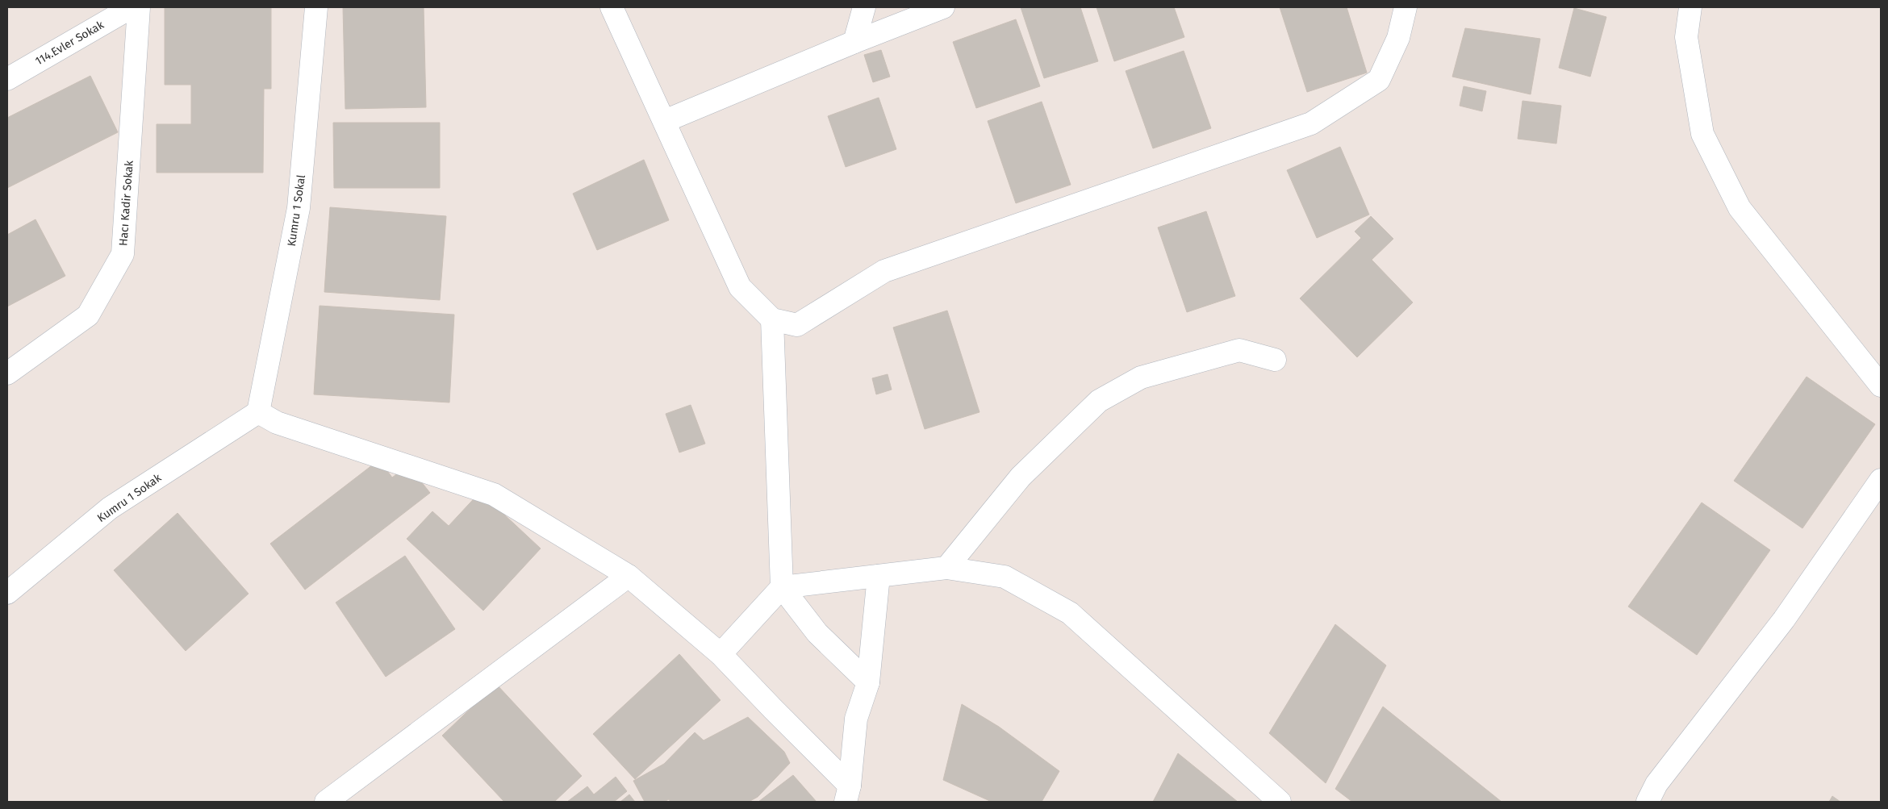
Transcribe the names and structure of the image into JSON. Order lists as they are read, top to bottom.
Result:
{
  "streets": {
    "street": [
      "114.Evler Sokak",
      "Hacı Kadir Sokak",
      "Kumru 1 Sokal",
      "Kumru 1 Sokak"
    ]
  },
  "crossings": [
    ["Kumru 1 Sokal", "Kumru 1 Sokak"]
  ]
}
